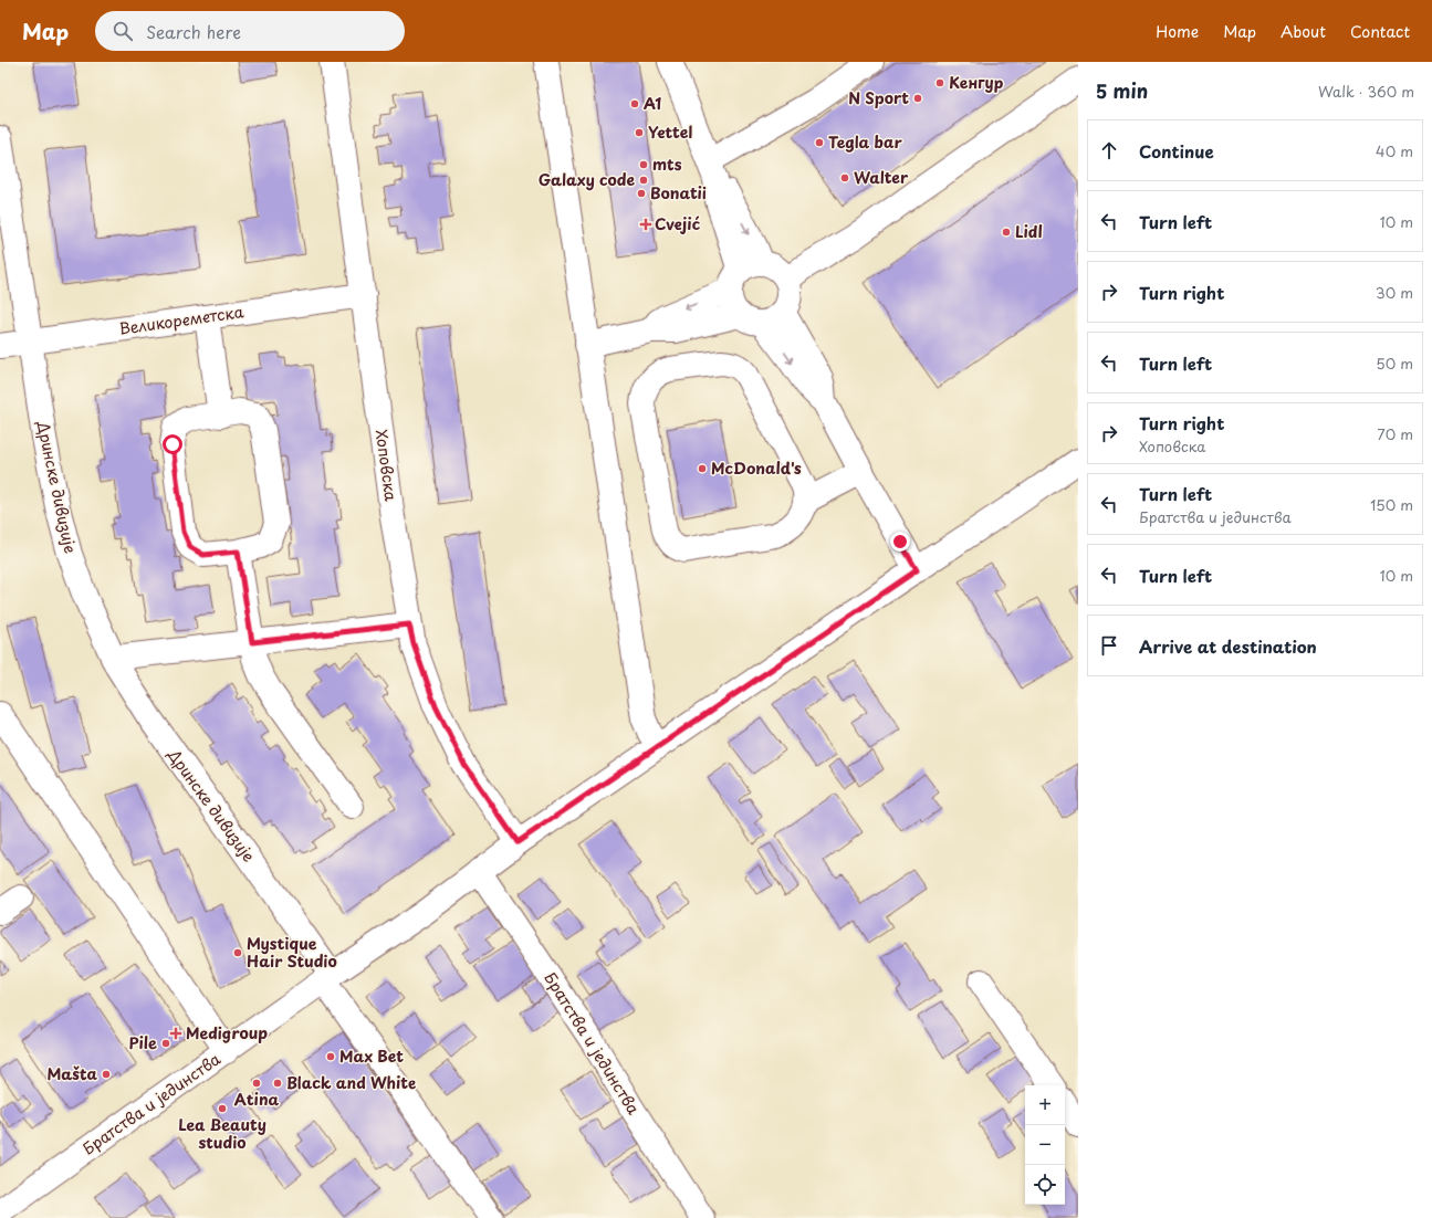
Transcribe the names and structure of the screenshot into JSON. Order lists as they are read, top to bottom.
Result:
{
  "streets": {
    "street": [
      "Великореметска",
      "Хоповска",
      "Дринске дивизије",
      "Братства и јединства"
    ]
  },
  "crossings": [
    ["Великореметска", "Хоповска"],
    ["Великореметска", "Дринске дивизије"],
    ["Хоповска", "Братства и јединства"],
    ["Дринске дивизије", "Братства и јединства"]
  ],
  "places": {
    "other": [
      "Кенгур",
      "N Sport",
      "A1",
      "Yettel",
      "Tegla bar",
      "mts",
      "Walter",
      "Galaxy code",
      "Bonatii",
      "Lidl",
      "McDonald's",
      "Mystique Hair Studio",
      "Pile",
      "Max Bet",
      "Mašta",
      "Atina",
      "Black and White",
      "Lea Beauty studio"
    ],
    "health": ["Cvejić", "Medigroup"]
  },
  "page": {
    "header": "Map",
    "search": "Search here",
    "nav": [
      "Home",
      "Map",
      "About",
      "Contact"
    ],
    "heading": ["5 min", "Walk · 360 m"],
    "list": [
      ["Continue", "40 m"],
      ["Turn left", "10 m"],
      ["Turn right", "30 m"],
      ["Turn left", "50 m"],
      ["Turn right", "Хоповска", "70 m"],
      ["Turn left", "Братства и јединства", "150 m"],
      ["Turn left", "10 m"],
      "Arrive at destination"
    ],
    "map_buttons": ["+", "−"]
  }
}
